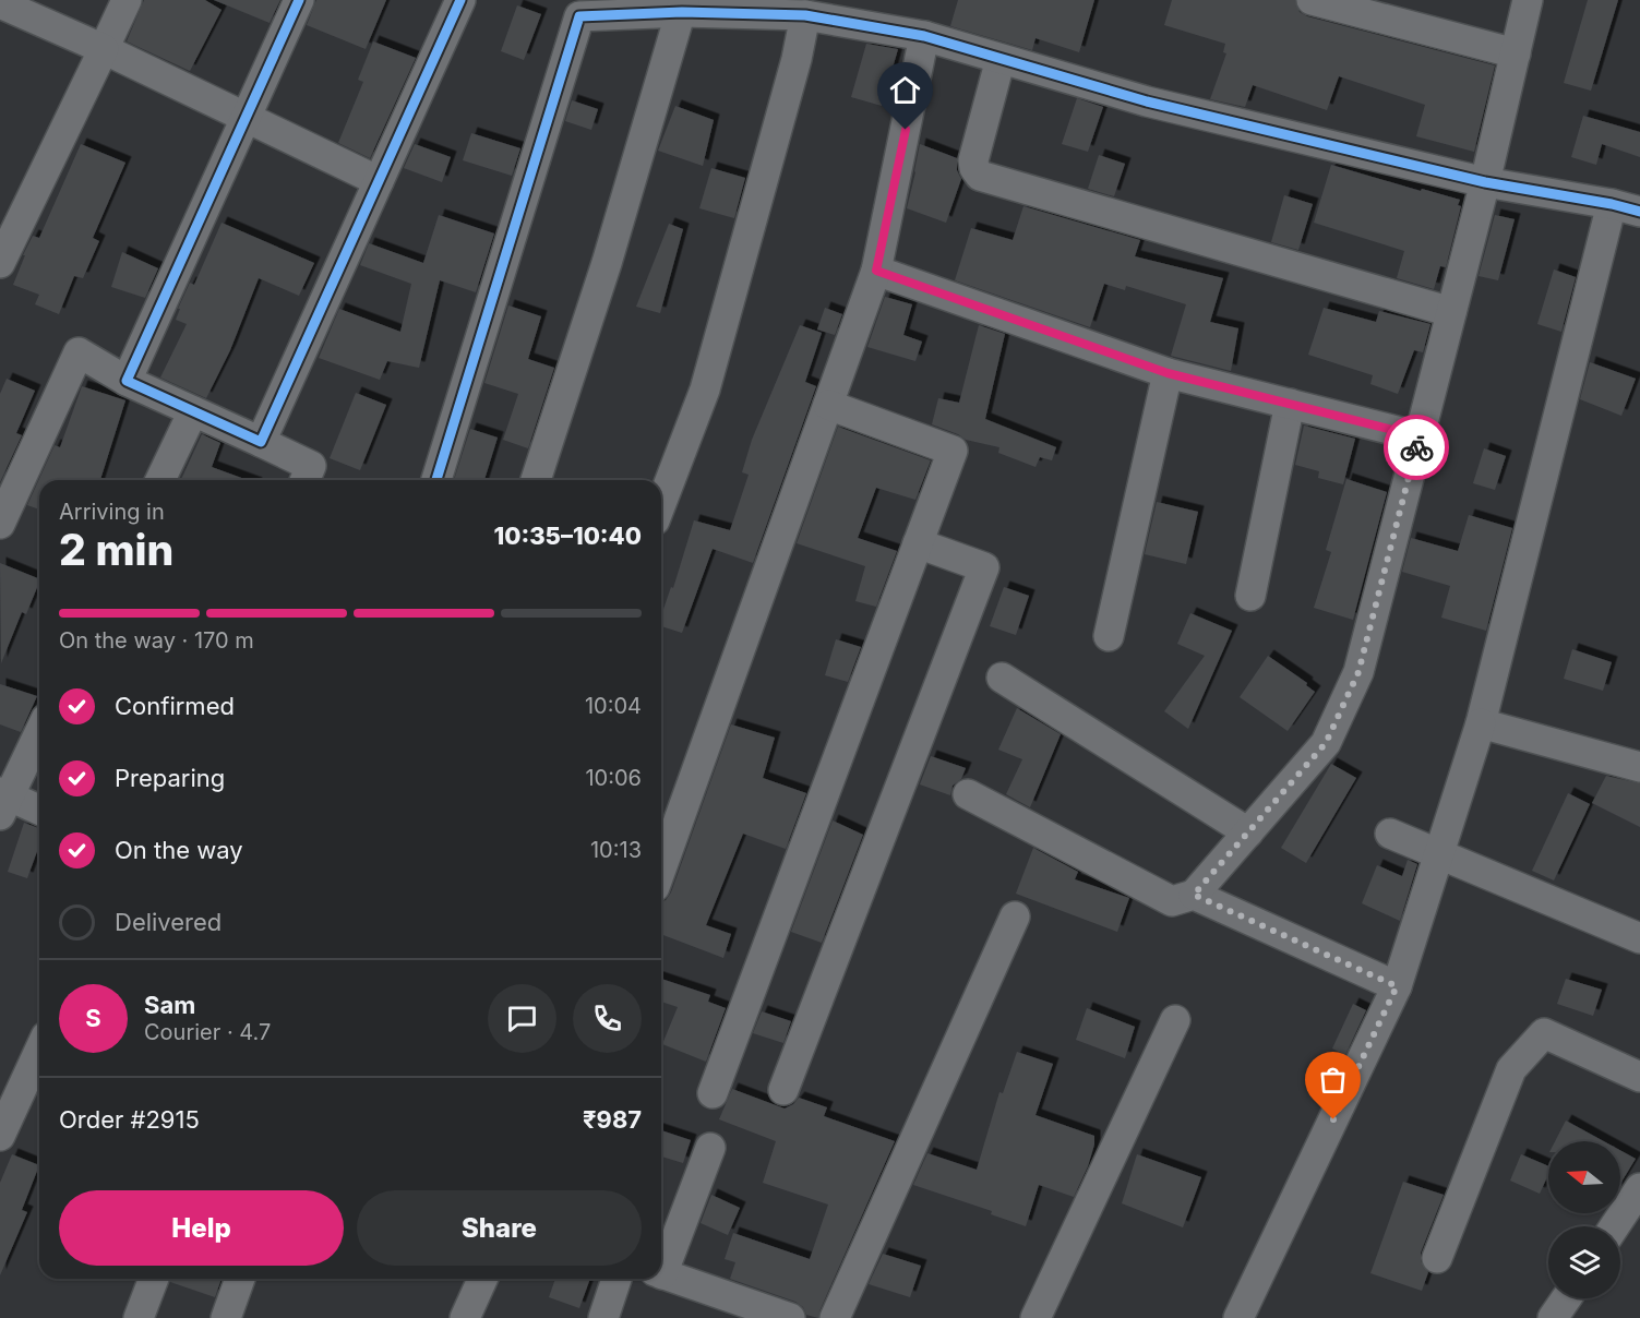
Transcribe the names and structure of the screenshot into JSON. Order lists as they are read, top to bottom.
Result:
{
  "north": "left",
  "page": {
    "heading": ["2 min", "Arriving in", "10:35–10:40"],
    "panel": [
      "Sam",
      "Courier · 4.7",
      "Order #2915",
      "₹987"
    ],
    "bar": "On the way · 170 m",
    "list": [
      ["Confirmed", "10:04"],
      ["Preparing", "10:06"],
      ["On the way", "10:13"],
      "Delivered"
    ],
    "round": "S",
    "buttons": ["Help", "Share"]
  }
}
